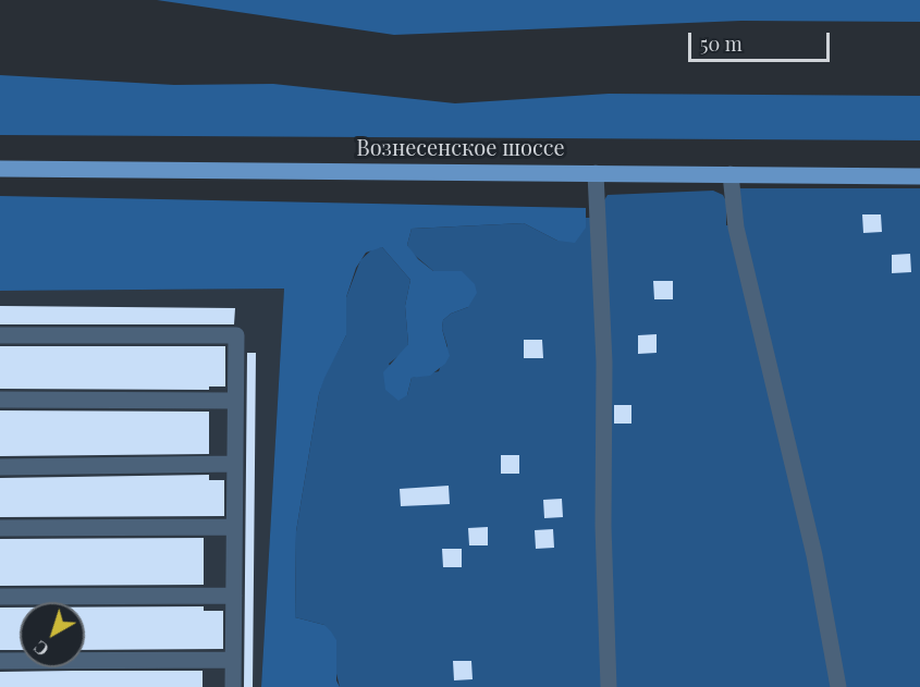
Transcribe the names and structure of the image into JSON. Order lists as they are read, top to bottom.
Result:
{
  "streets": {
    "main road": ["Вознесенское шоссе"]
  },
  "scale_bar": "50 m",
  "north": "bottom left"
}
